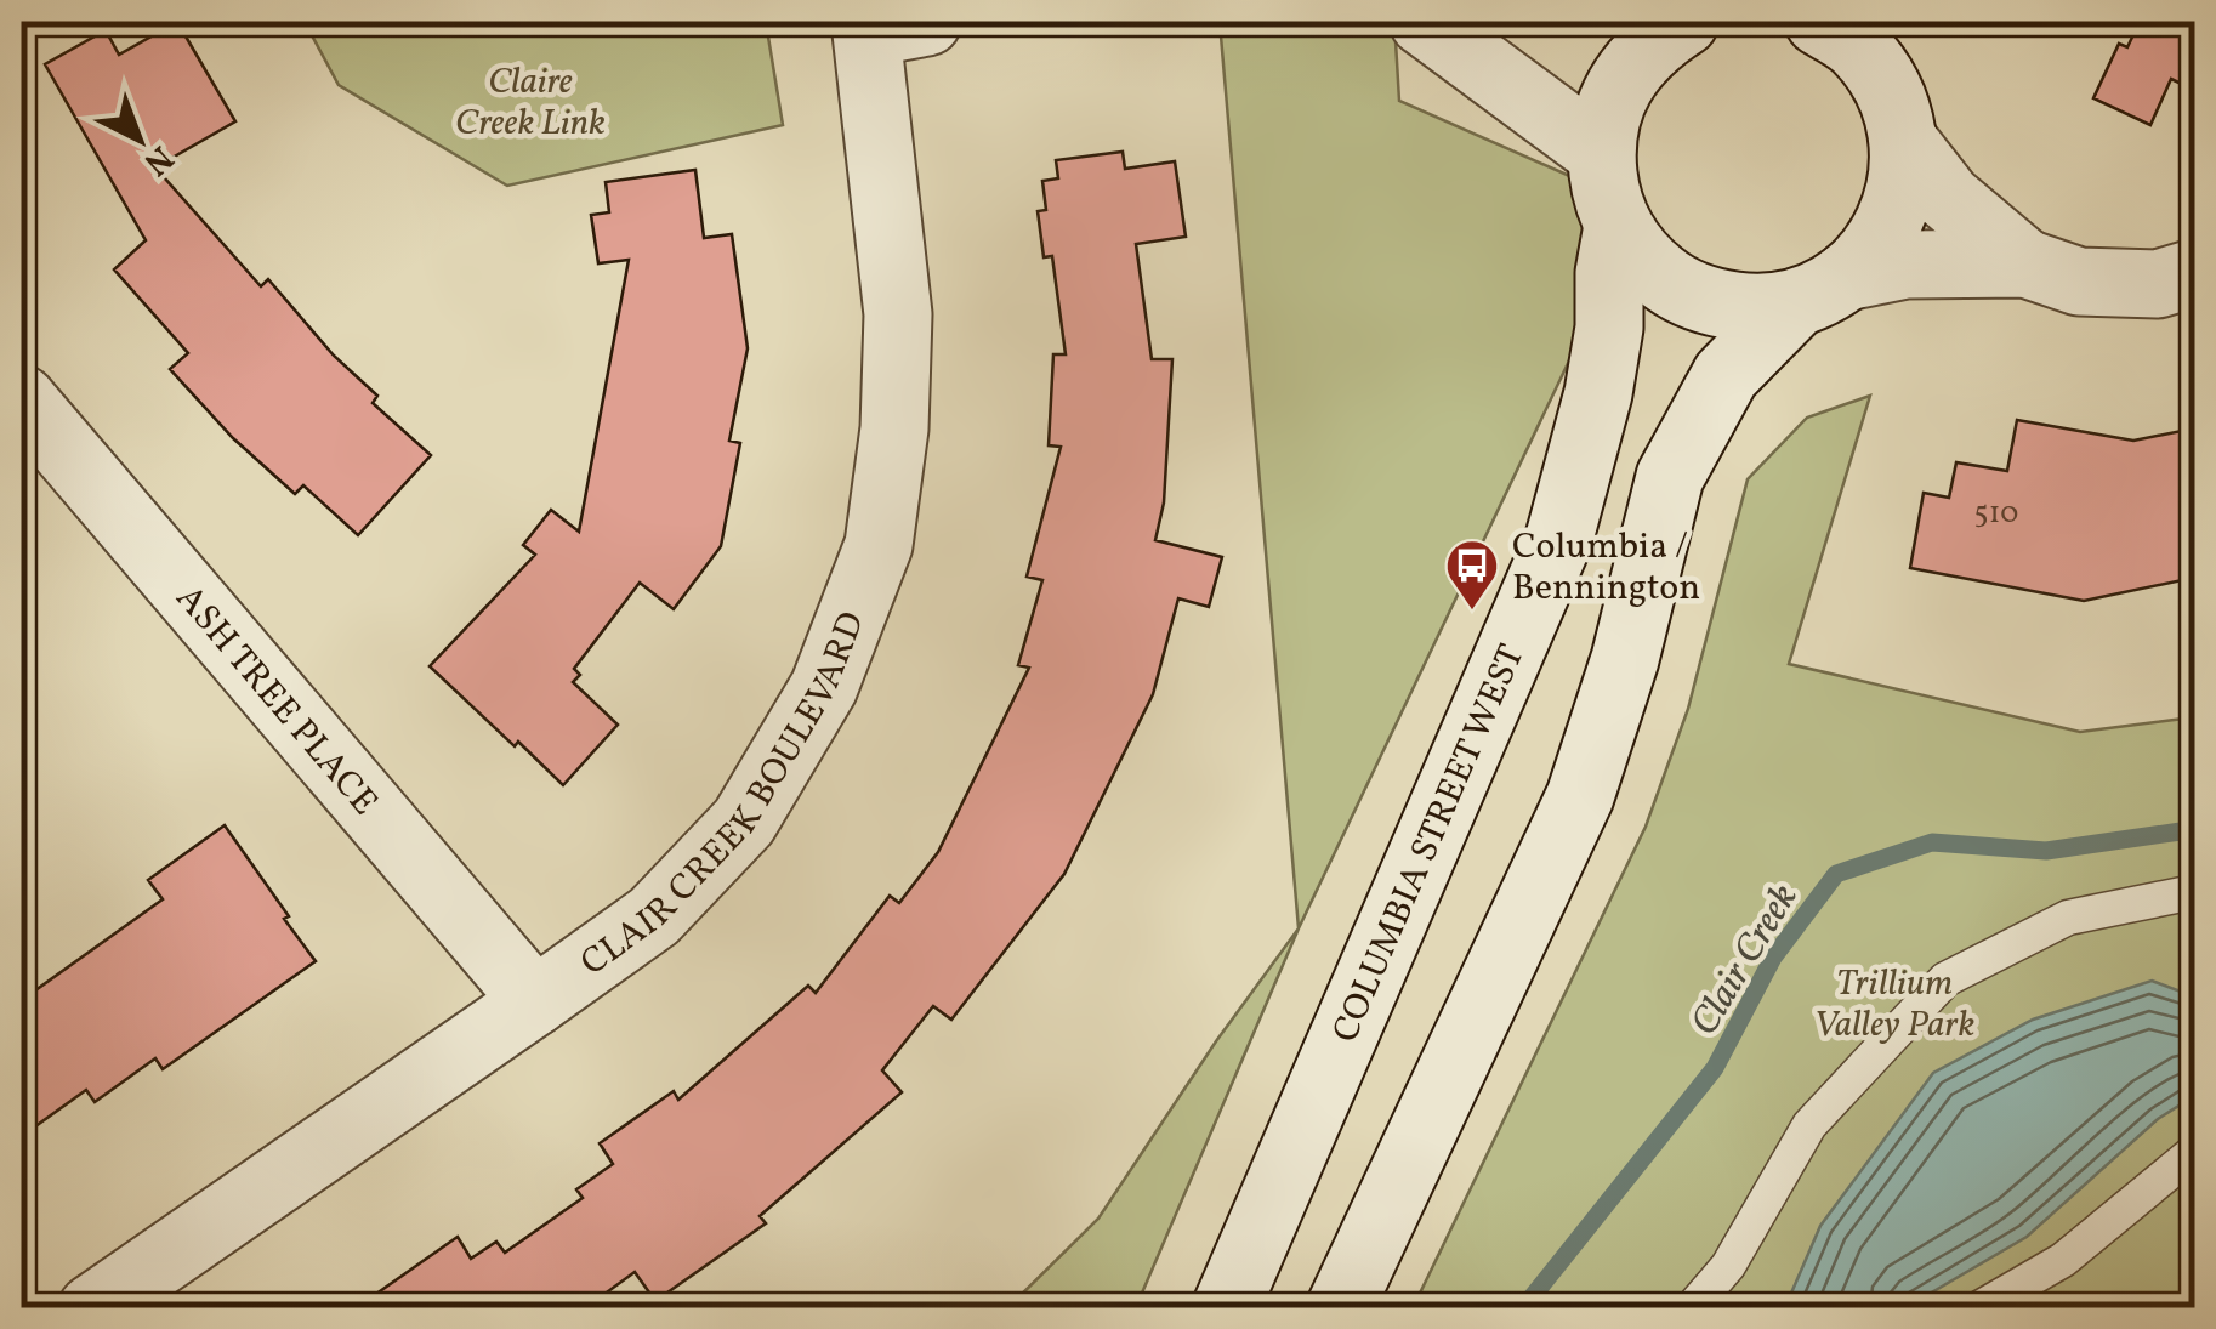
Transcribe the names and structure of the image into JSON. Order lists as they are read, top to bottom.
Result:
{
  "streets": {
    "street": ["ASH TREE PLACE", "CLAIR CREEK BOULEVARD", "COLUMBIA STREET WEST"]
  },
  "crossings": [
    ["ASH TREE PLACE", "CLAIR CREEK BOULEVARD"]
  ],
  "water": ["Clair Creek"],
  "parks": ["Claire Creek Link", "Trillium Valley Park"],
  "places": {
    "bus stop": ["Columbia / Bennington"]
  },
  "house_numbers": ["510"],
  "north": "bottom right"
}
